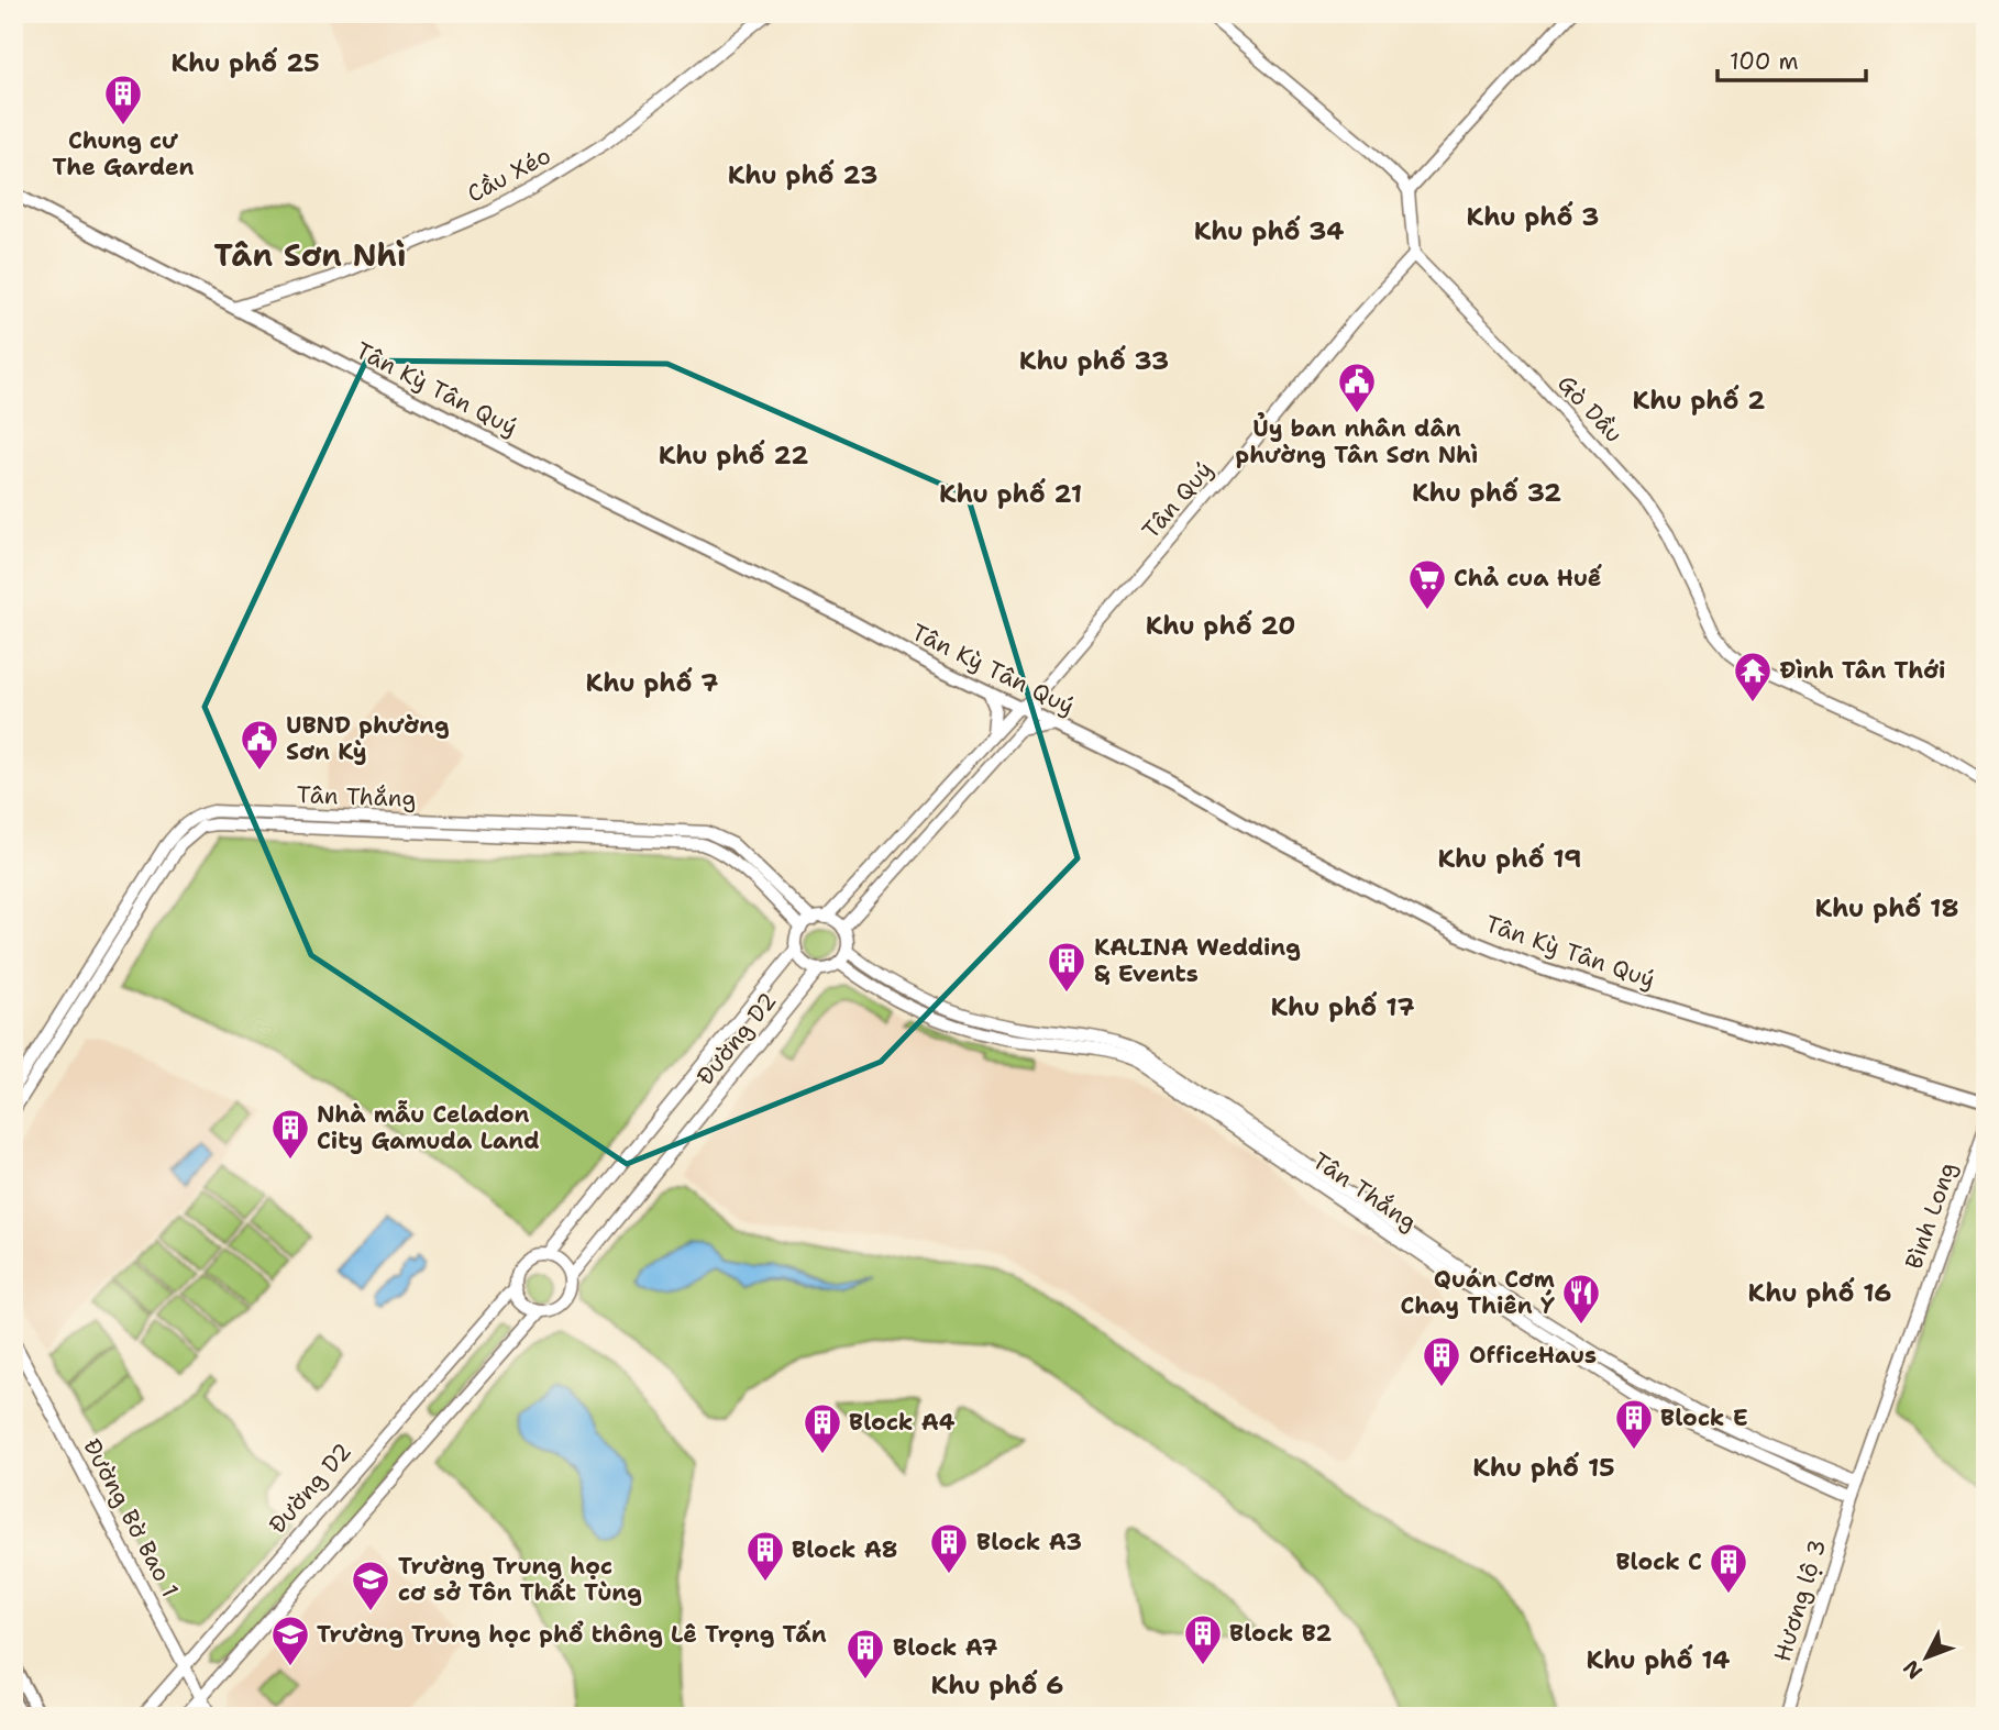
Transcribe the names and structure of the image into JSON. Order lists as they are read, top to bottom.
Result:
{
  "streets": {
    "main road": ["Tân Kỳ Tân Quý"],
    "street": [
      "Cầu Xéo",
      "Gò Dầu",
      "Tân Quý",
      "Tân Thắng",
      "Đường D2",
      "Bình Long",
      "Đường Bờ Bao 1",
      "Hương lộ 3"
    ]
  },
  "crossings": [
    ["Cầu Xéo", "Tân Kỳ Tân Quý"],
    ["Tân Kỳ Tân Quý", "Tân Quý"],
    ["Gò Dầu", "Tân Quý"],
    ["Tân Thắng", "Đường D2"],
    ["Tân Thắng", "Bình Long"],
    ["Tân Thắng", "Hương lộ 3"],
    ["Đường D2", "Đường Bờ Bao 1"],
    ["Bình Long", "Hương lộ 3"]
  ],
  "districts": [
    "Khu phố 25",
    "Khu phố 23",
    "Khu phố 3",
    "Khu phố 34",
    "Tân Sơn Nhì",
    "Khu phố 33",
    "Khu phố 2",
    "Khu phố 22",
    "Khu phố 32",
    "Khu phố 21",
    "Khu phố 20",
    "Khu phố 7",
    "Khu phố 19",
    "Khu phố 18",
    "Khu phố 17",
    "Khu phố 16",
    "Khu phố 15",
    "Khu phố 14",
    "Khu phố 6"
  ],
  "places": {
    "building": [
      "Chung cư The Garden",
      "KALINA Wedding & Events",
      "Nhà mẫu Celadon City Gamuda Land",
      "OfficeHaus",
      "Block E",
      "Block A4",
      "Block A3",
      "Block A8",
      "Block C",
      "Block B2",
      "Block A7"
    ],
    "public building": ["Ủy ban nhân dân phường Tân Sơn Nhì", "UBND phường Sơn Kỳ"],
    "supermarket": ["Chả cua Huế"],
    "temple": ["Đình Tân Thới"],
    "restaurant": ["Quán Cơm Chay Thiên Ý"],
    "school or university": ["Trường Trung học cơ sở Tôn Thất Tùng", "Trường Trung học phổ thông Lê Trọng Tấn"]
  },
  "scale_bar": "100 m",
  "north": "bottom left"
}
